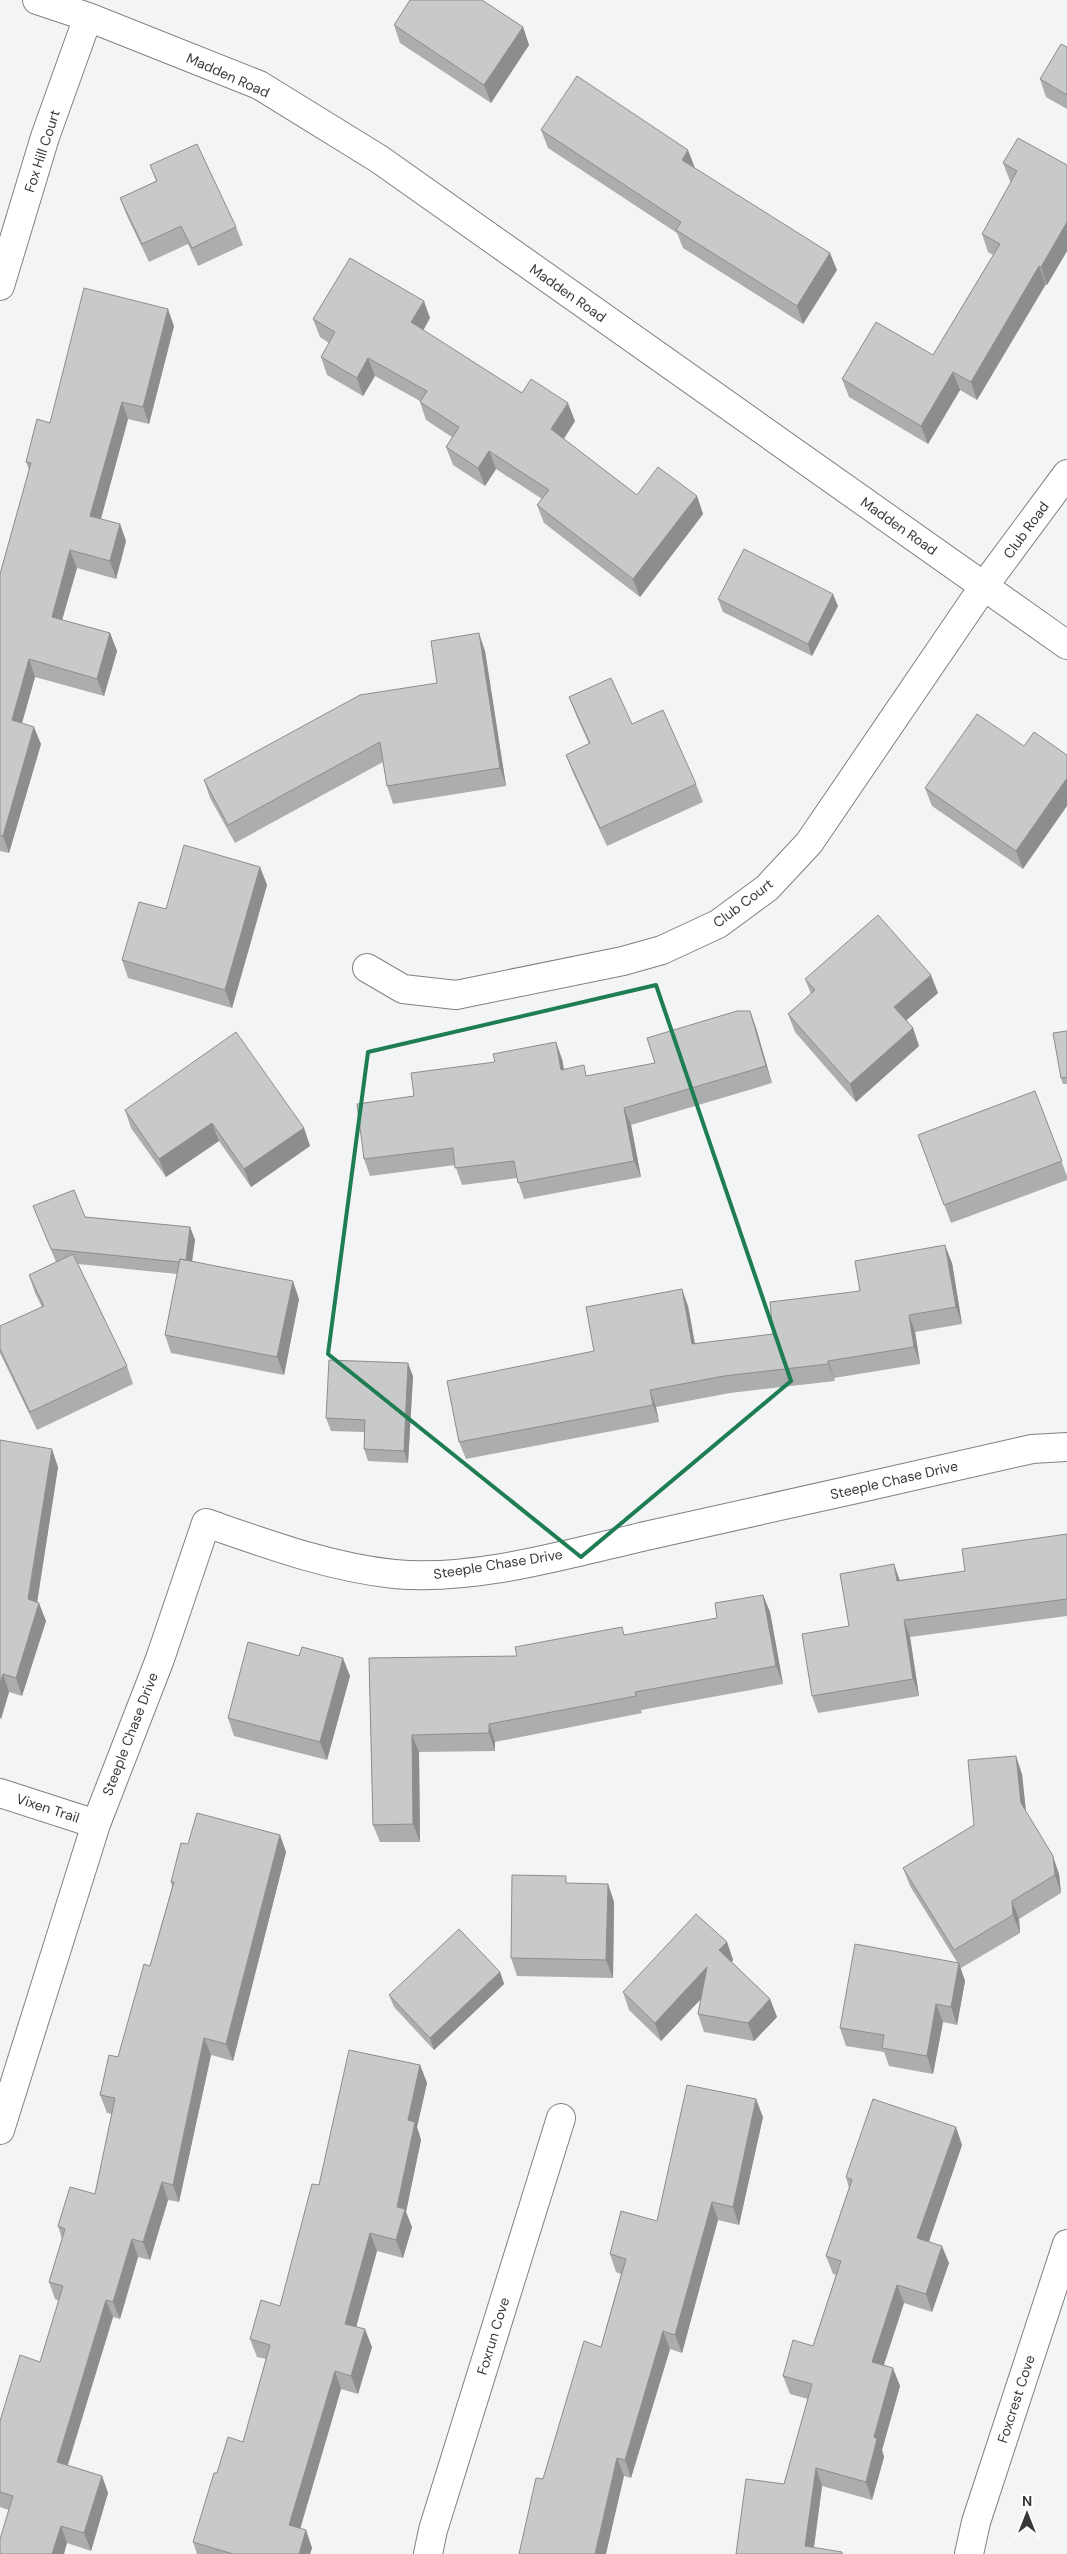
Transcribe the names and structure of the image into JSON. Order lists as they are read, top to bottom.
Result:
{
  "streets": {
    "street": [
      "Madden Road",
      "Fox Hill Court",
      "Club Road",
      "Club Court",
      "Steeple Chase Drive",
      "Vixen Trail",
      "Foxrun Cove",
      "Foxcrest Cove"
    ]
  },
  "crossings": [
    ["Madden Road", "Fox Hill Court"],
    ["Madden Road", "Club Road"],
    ["Madden Road", "Club Court"],
    ["Club Road", "Club Court"],
    ["Steeple Chase Drive", "Vixen Trail"]
  ],
  "north": "top"
}
